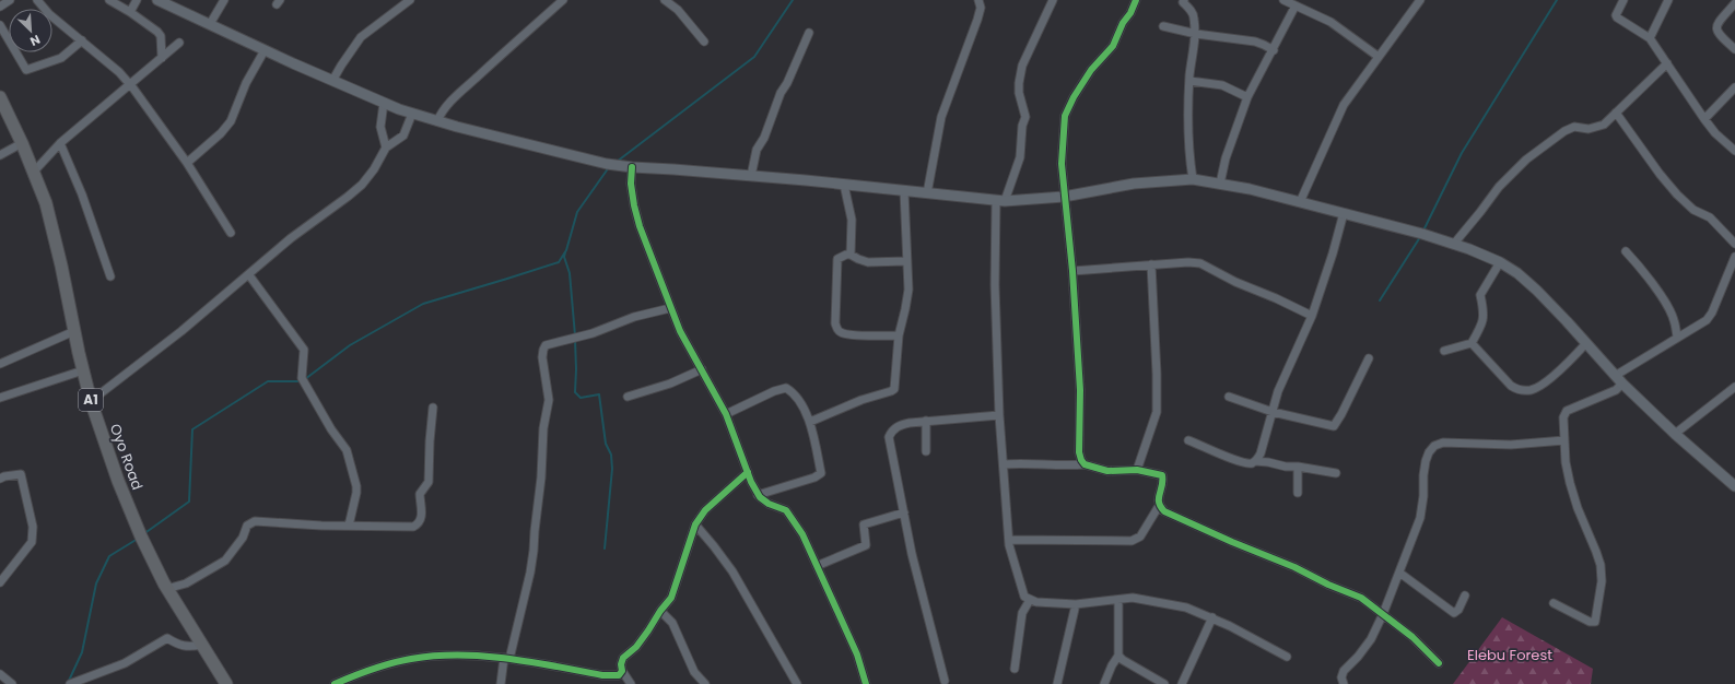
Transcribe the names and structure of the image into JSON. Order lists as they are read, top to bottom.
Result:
{
  "streets": {
    "highway": ["A1", "Oyo Road"]
  },
  "parks": ["Elebu Forest"],
  "north": "bottom right"
}
